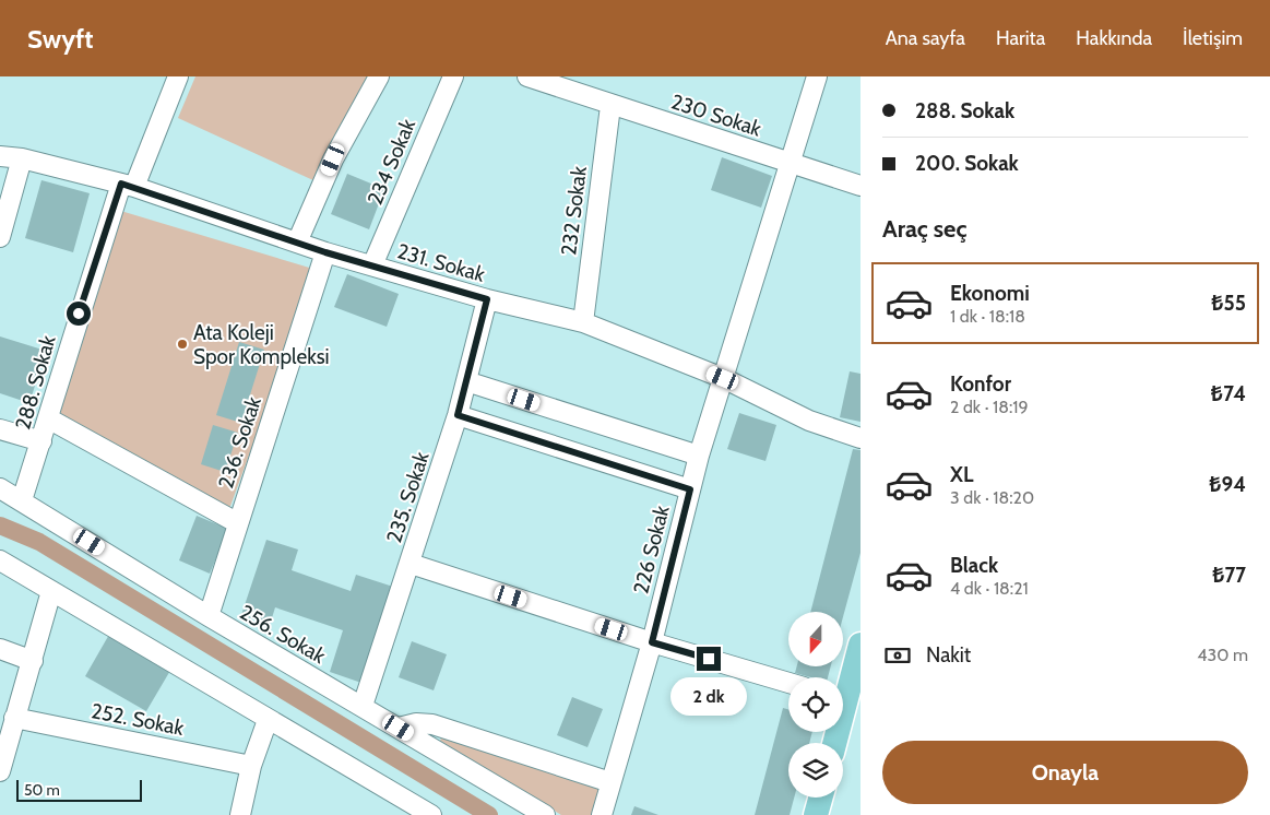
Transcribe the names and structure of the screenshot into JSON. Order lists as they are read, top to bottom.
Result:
{
  "streets": {
    "street": [
      "230 Sokak",
      "234 Sokak",
      "232 Sokak",
      "231. Sokak",
      "288. Sokak",
      "236. Sokak",
      "235. Sokak",
      "226 Sokak",
      "256. Sokak",
      "252. Sokak"
    ]
  },
  "crossings": [
    ["230 Sokak", "232 Sokak"],
    ["230 Sokak", "226 Sokak"],
    ["234 Sokak", "231. Sokak"],
    ["232 Sokak", "231. Sokak"],
    ["231. Sokak", "288. Sokak"],
    ["231. Sokak", "236. Sokak"],
    ["231. Sokak", "235. Sokak"],
    ["231. Sokak", "226 Sokak"],
    ["288. Sokak", "256. Sokak"],
    ["236. Sokak", "256. Sokak"],
    ["235. Sokak", "256. Sokak"]
  ],
  "places": ["Ata Koleji Spor Kompleksi"],
  "scale_bar": "50 m",
  "north": "bottom",
  "page": {
    "header": "Swyft",
    "nav": [
      "Ana sayfa",
      "Harita",
      "Hakkında",
      "İletişim"
    ],
    "banner": ["288. Sokak", "200. Sokak"],
    "heading": "Araç seç",
    "list": [
      {
        "name": "Ekonomi",
        "note": "1 dk · 18:18",
        "value": "₺55"
      },
      {
        "name": "Konfor",
        "note": "2 dk · 18:19",
        "value": "₺74"
      },
      {
        "name": "XL",
        "note": "3 dk · 18:20",
        "value": "₺94"
      },
      {
        "name": "Black",
        "note": "4 dk · 18:21",
        "value": "₺77"
      }
    ],
    "pay": ["Nakit", "430 m"],
    "bubble": "2 dk",
    "buttons": "Onayla",
    "scale": "50 m"
  }
}
